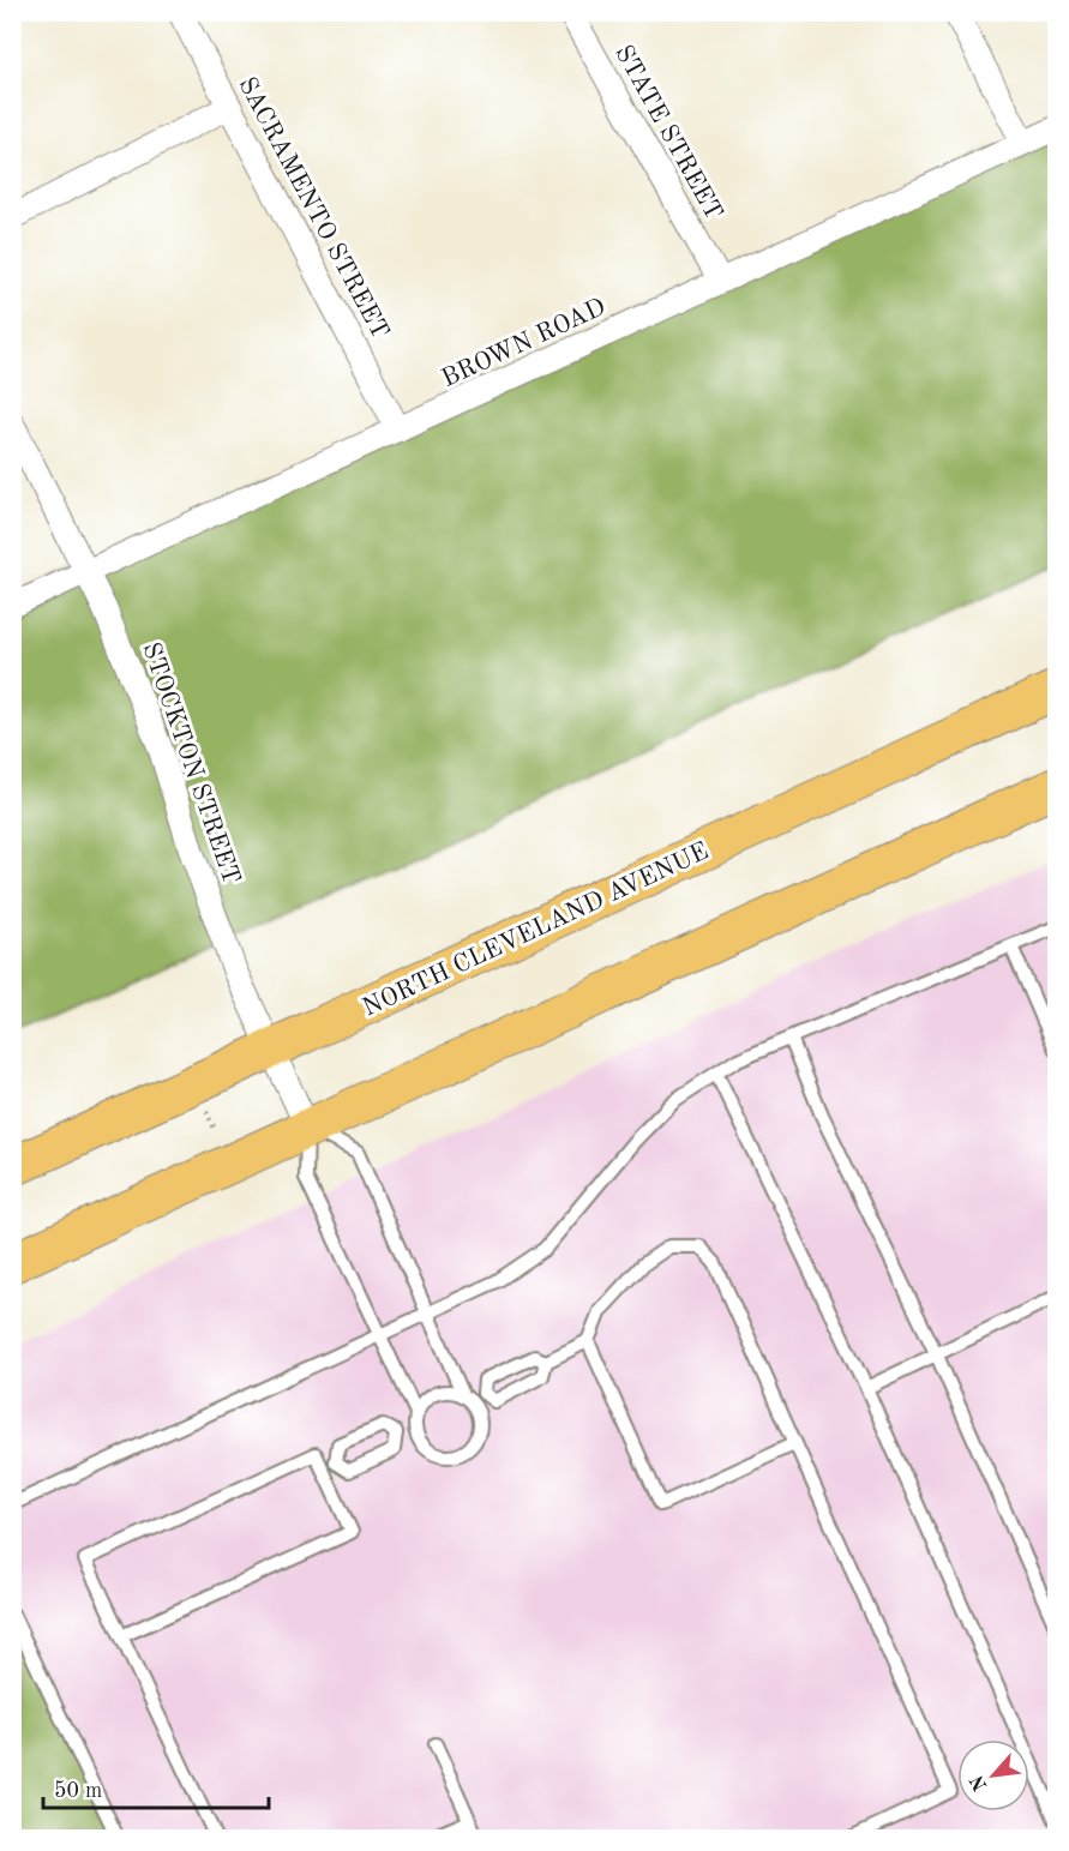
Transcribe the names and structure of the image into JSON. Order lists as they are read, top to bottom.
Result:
{
  "streets": {
    "main road": ["NORTH CLEVELAND AVENUE"],
    "street": [
      "STATE STREET",
      "SACRAMENTO STREET",
      "BROWN ROAD",
      "STOCKTON STREET"
    ]
  },
  "crossings": [
    ["STATE STREET", "BROWN ROAD"],
    ["SACRAMENTO STREET", "BROWN ROAD"],
    ["BROWN ROAD", "STOCKTON STREET"],
    ["STOCKTON STREET", "NORTH CLEVELAND AVENUE"]
  ],
  "scale_bar": "50 m",
  "north": "bottom left"
}
